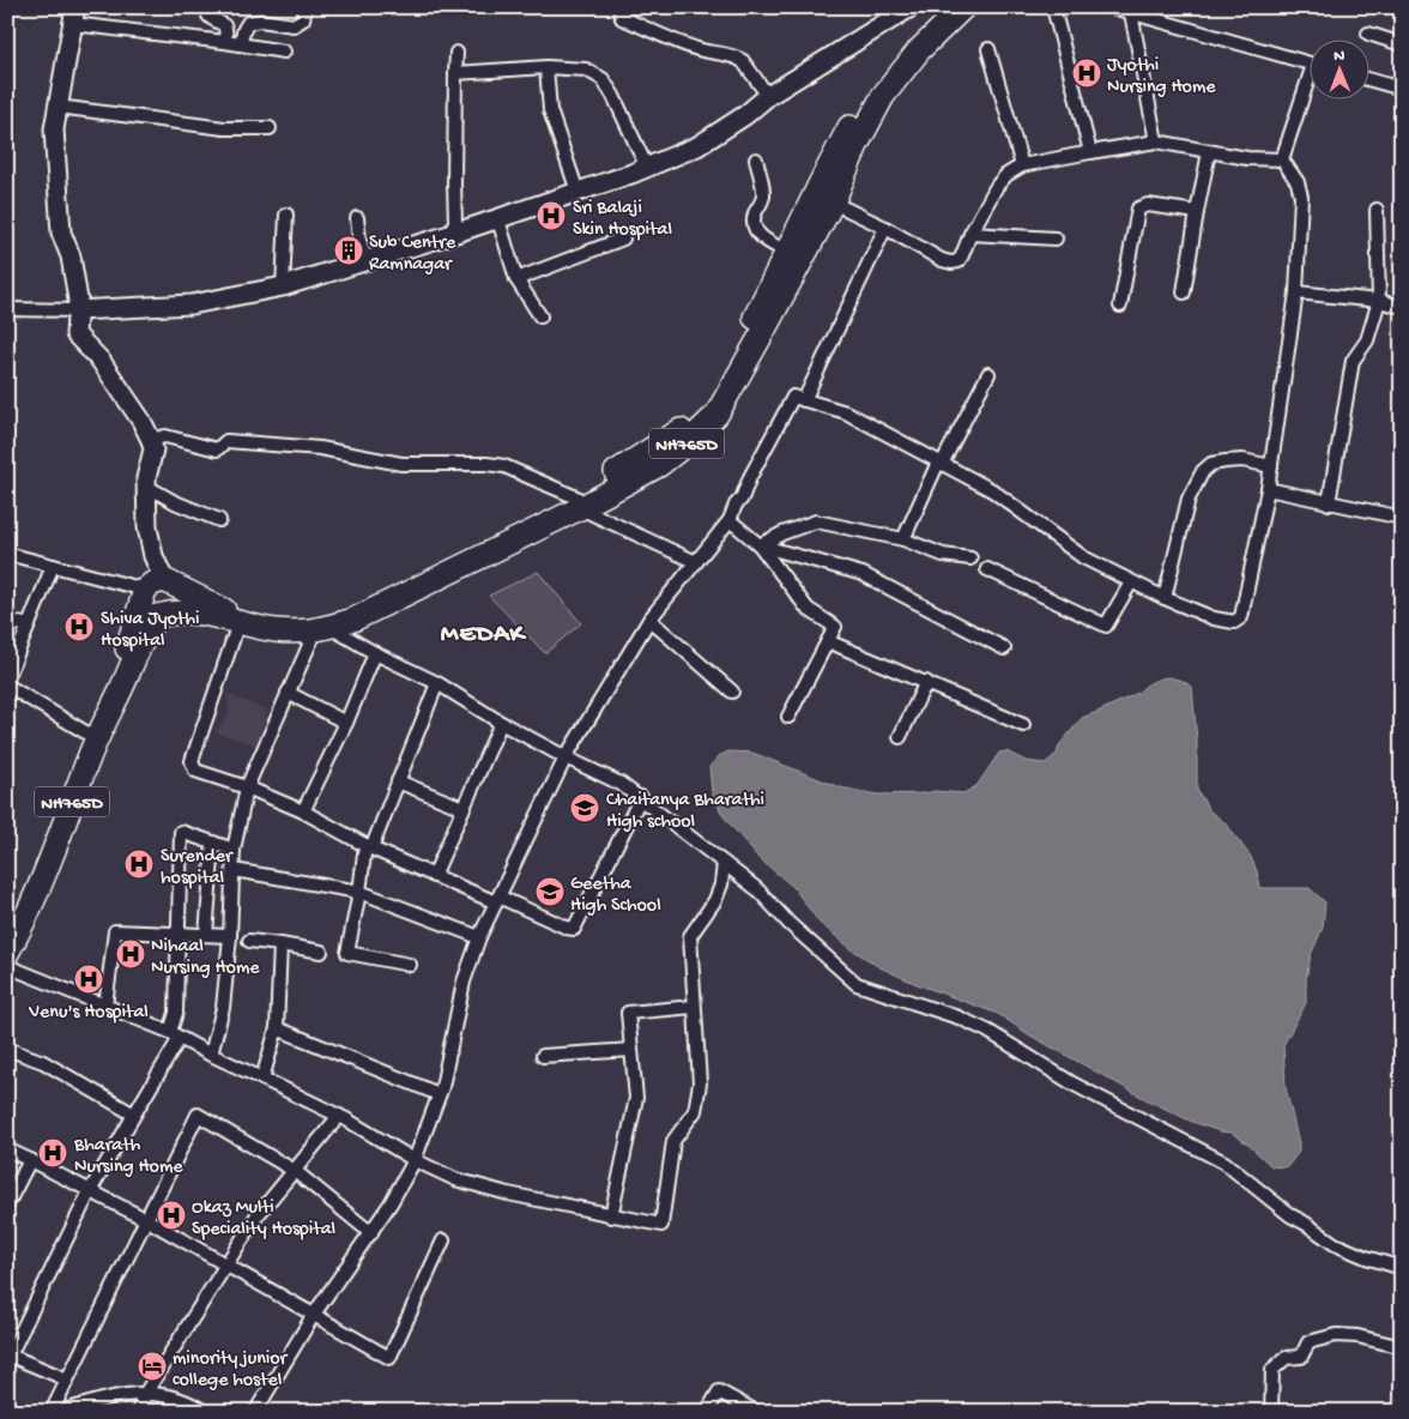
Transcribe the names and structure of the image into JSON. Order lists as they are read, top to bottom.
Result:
{
  "streets": {
    "highway": ["NH765D"]
  },
  "districts": ["MEDAK"],
  "places": {
    "hospital": [
      "Jyothi Nursing Home",
      "Sri Balaji Skin Hospital",
      "Shiva Jyothi Hospital",
      "Surender hospital",
      "Nihaal Nursing Home",
      "Venu's Hospital",
      "Bharath Nursing Home",
      "Okaz Multi Speciality Hospital"
    ],
    "building": ["Sub Centre Ramnagar"],
    "school or university": ["Chaitanya Bharathi High school", "Geetha High School"],
    "hotel": ["minority junior college hostel"]
  },
  "north": "top"
}
